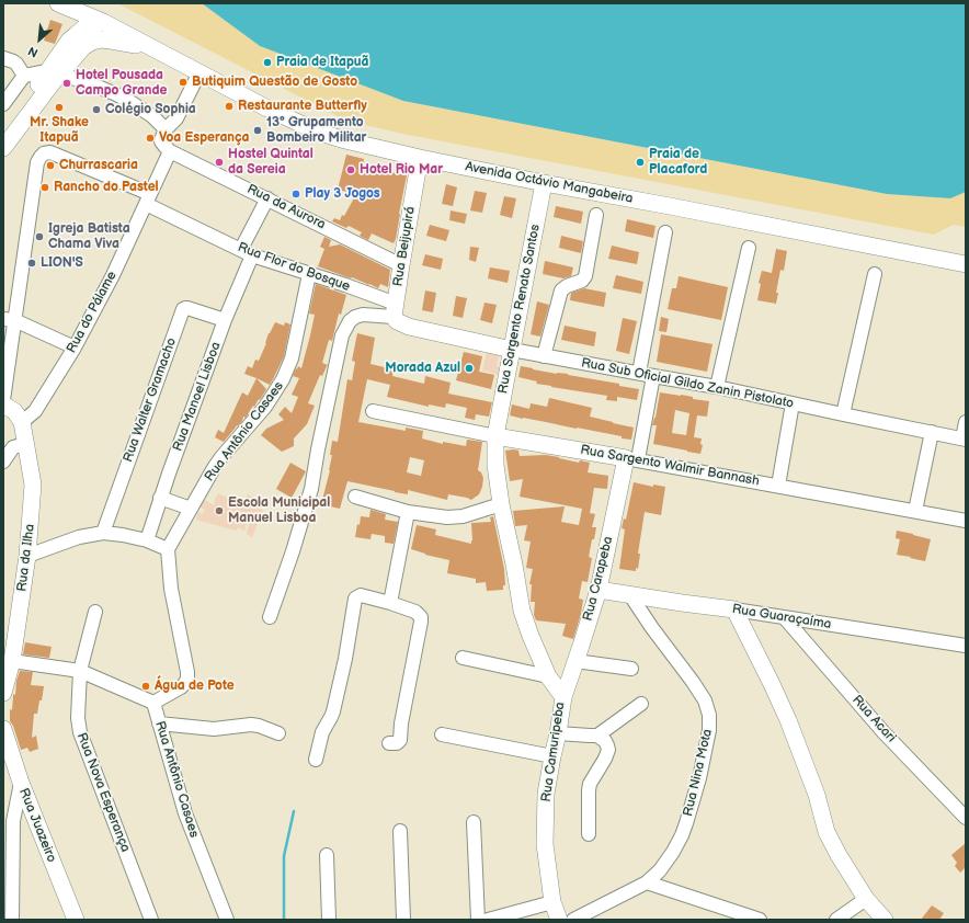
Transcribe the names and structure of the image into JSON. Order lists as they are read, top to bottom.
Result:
{
  "streets": {
    "main road": [
      "Avenida Octávio Mangabeira",
      "Rua Beijupirá",
      "Rua Sargento Renato Santos",
      "Rua Sub Oficial Gildo Zanin Pistolato",
      "Rua Sargento Walmir Bannash",
      "Rua da Ilha",
      "Rua Carapeba",
      "Rua Guaraçaíma",
      "Rua Camuripeba",
      "Rua Juazeiro"
    ],
    "street": [
      "Rua da Aurora",
      "Rua Flor do Bosque",
      "Rua do Pálame",
      "Rua Manoel Lisboa",
      "Rua Walter Gramacho",
      "Rua Antônio Casaes",
      "Rua Acari",
      "Rua Nina Mota",
      "Rua Nova Esperança"
    ]
  },
  "crossings": [
    ["Avenida Octávio Mangabeira", "Rua Beijupirá"],
    ["Avenida Octávio Mangabeira", "Rua Sargento Renato Santos"],
    ["Rua da Aurora", "Rua Beijupirá"],
    ["Rua da Aurora", "Rua do Pálame"],
    ["Rua da Aurora", "Rua Manoel Lisboa"],
    ["Rua Beijupirá", "Rua Flor do Bosque"],
    ["Rua Beijupirá", "Rua Sub Oficial Gildo Zanin Pistolato"],
    ["Rua Flor do Bosque", "Rua do Pálame"],
    ["Rua Flor do Bosque", "Rua Sub Oficial Gildo Zanin Pistolato"],
    ["Rua Flor do Bosque", "Rua Manoel Lisboa"],
    ["Rua Flor do Bosque", "Rua Antônio Casaes"],
    ["Rua Sargento Renato Santos", "Rua Sub Oficial Gildo Zanin Pistolato"],
    ["Rua Sargento Renato Santos", "Rua Sargento Walmir Bannash"],
    ["Rua Sargento Renato Santos", "Rua Camuripeba"],
    ["Rua do Pálame", "Rua da Ilha"],
    ["Rua Sub Oficial Gildo Zanin Pistolato", "Rua Carapeba"],
    ["Rua Manoel Lisboa", "Rua Walter Gramacho"],
    ["Rua Sargento Walmir Bannash", "Rua Carapeba"],
    ["Rua Sargento Walmir Bannash", "Rua Camuripeba"],
    ["Rua Carapeba", "Rua Guaraçaíma"],
    ["Rua Carapeba", "Rua Camuripeba"],
    ["Rua Guaraçaíma", "Rua Acari"],
    ["Rua Guaraçaíma", "Rua Nina Mota"]
  ],
  "places": [
    "Praia de Itapuã",
    "Butiquim Questão de Gosto",
    "Hotel Pousada Campo Grande",
    "Restaurante Butterfly",
    "Mr. Shake Itapuã",
    "Colégio Sophia",
    "13º Grupamento Bombeiro Militar",
    "Voa Esperança",
    "Hostel Quintal da Sereia",
    "Praia de Placaford",
    "Churrascaria",
    "Hotel Rio Mar",
    "Rancho do Pastel",
    "Play 3 Jogos",
    "Igreja Batista Chama Viva",
    "LION'S",
    "Morada Azul",
    "Escola Municipal Manuel Lisboa",
    "Água de Pote"
  ],
  "north": "bottom left"
}
